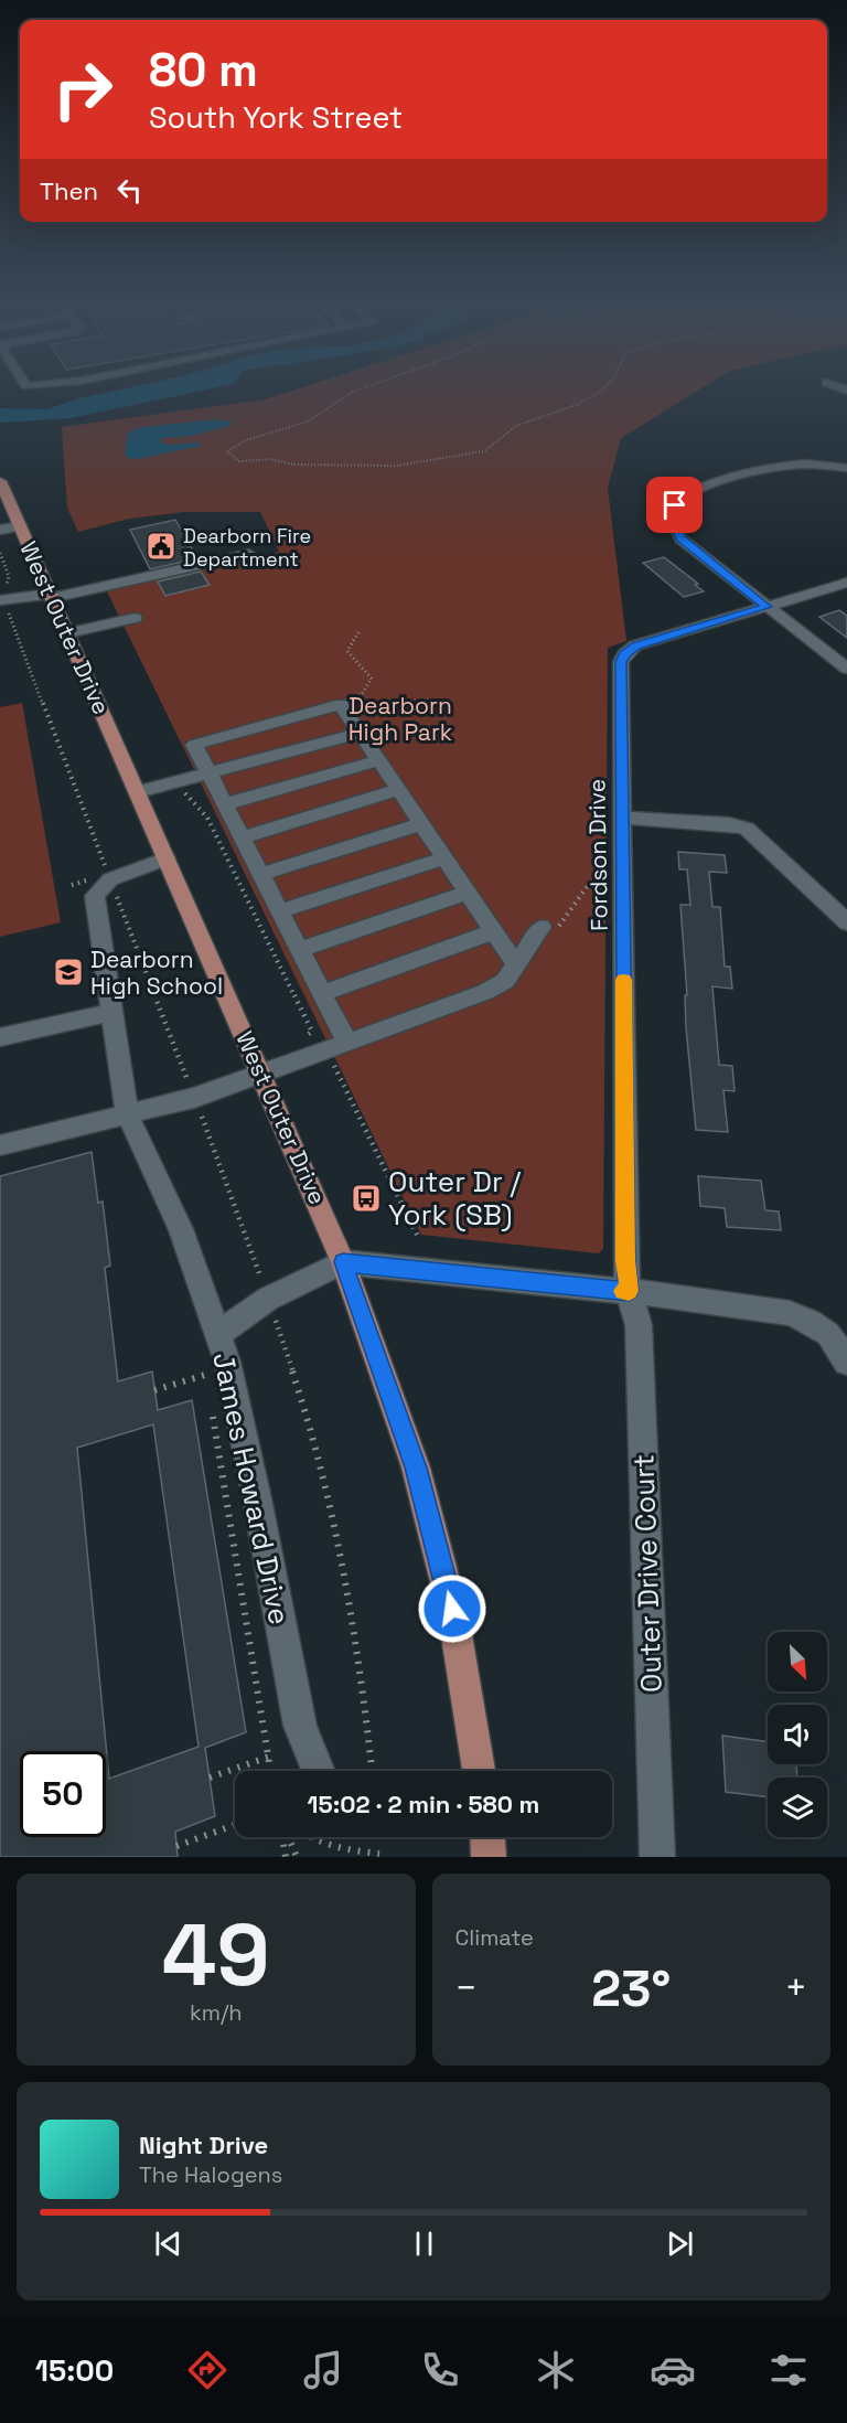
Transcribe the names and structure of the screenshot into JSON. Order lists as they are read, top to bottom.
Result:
{
  "streets": {
    "main road": ["West Outer Drive"],
    "street": ["Fordson Drive", "James Howard Drive", "Outer Drive Court"]
  },
  "crossings": [
    ["West Outer Drive", "James Howard Drive"],
    ["Fordson Drive", "Outer Drive Court"]
  ],
  "parks": ["Dearborn High Park"],
  "places": {
    "public building": ["Dearborn Fire Department"],
    "school or university": ["Dearborn High School"],
    "bus stop": ["Outer Dr / York (SB)"]
  },
  "north": "bottom right",
  "page": {
    "turn": ["80 m", "South York Street"],
    "then": "Then",
    "limit": "50",
    "trip": "15:02 · 2 min · 580 m",
    "tile": [
      ["49", "km/h"],
      "Climate"
    ],
    "heat": ["−", "23°", "+"],
    "song": ["Night Drive", "The Halogens"],
    "tabs": "15:00"
  }
}
